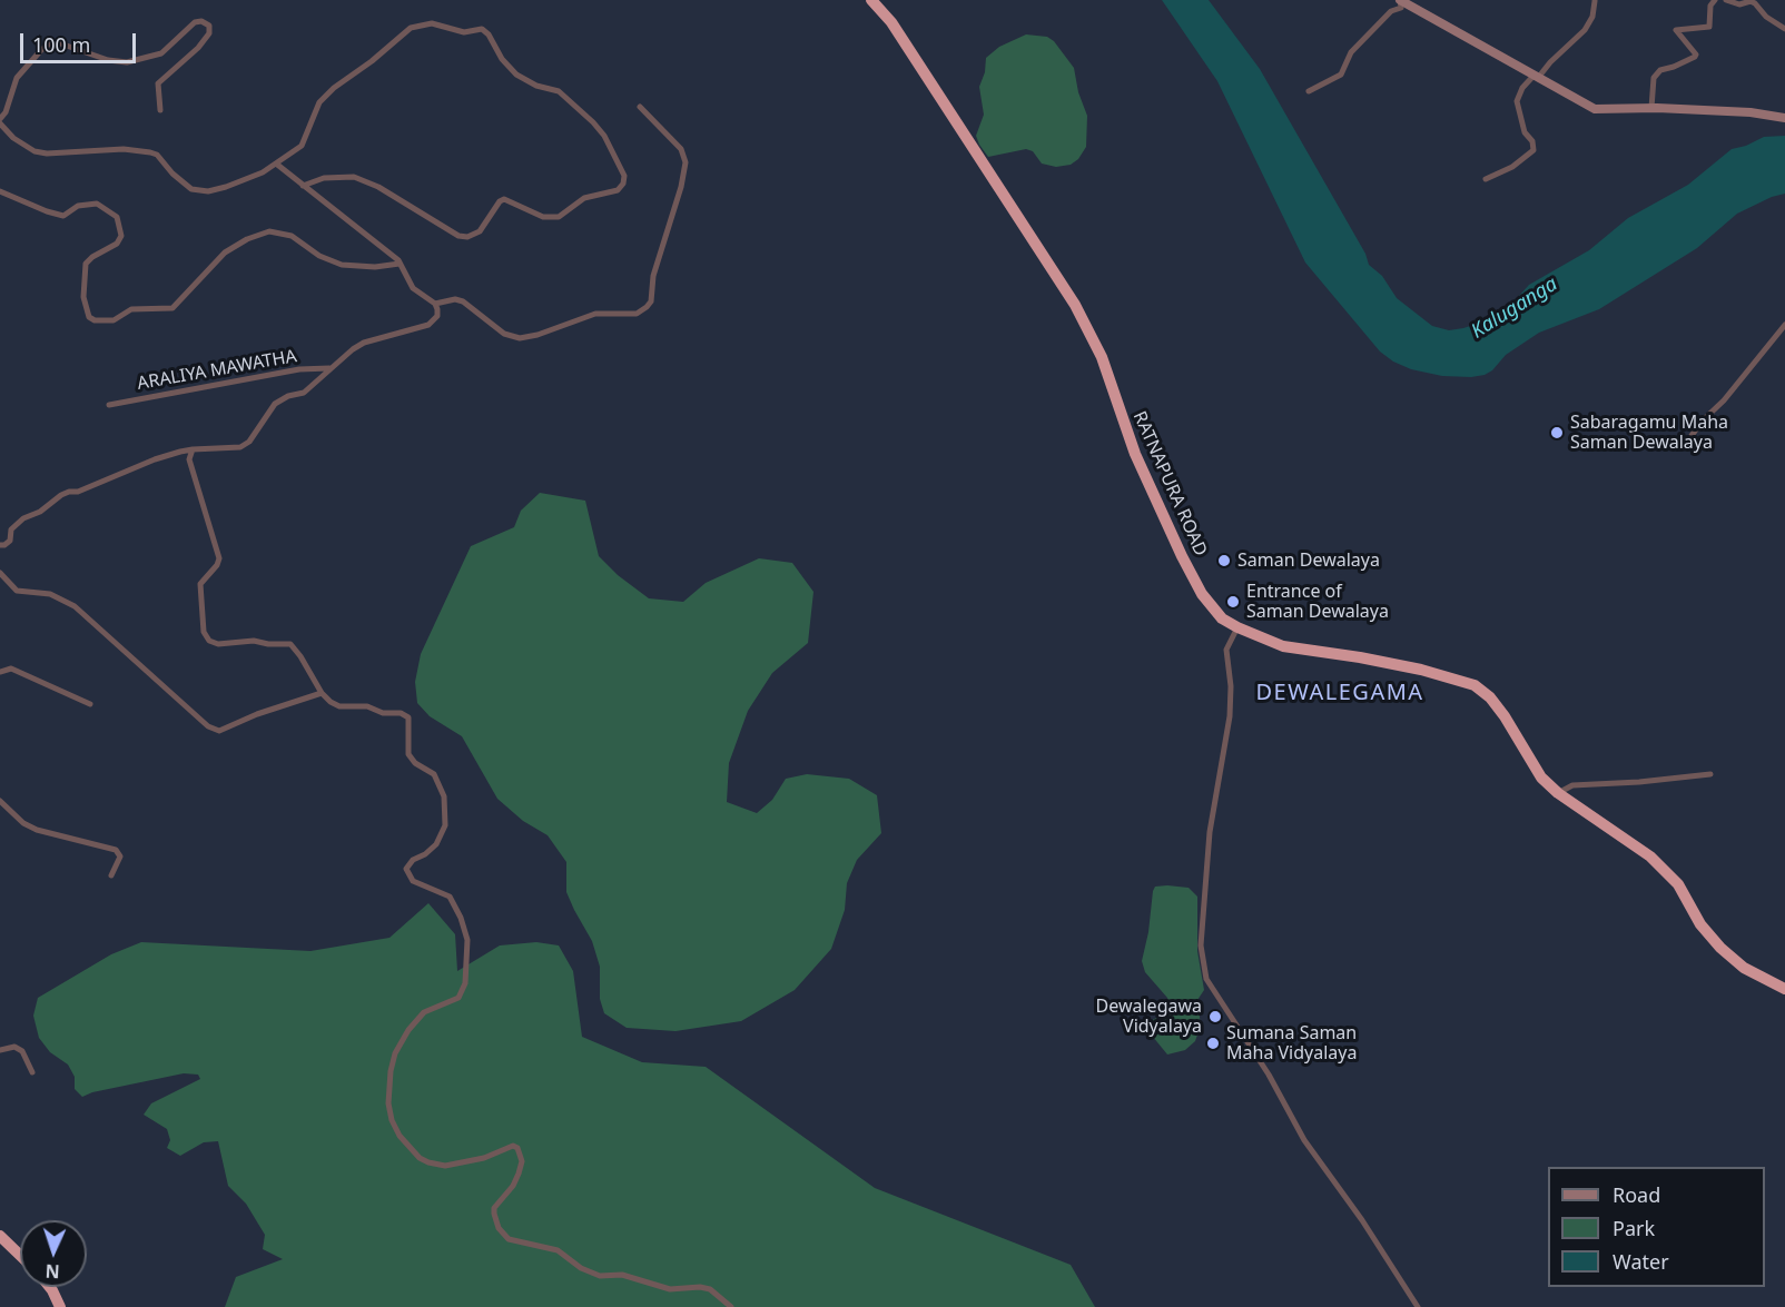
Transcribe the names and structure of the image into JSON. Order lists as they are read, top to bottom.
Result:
{
  "streets": {
    "highway": ["RATNAPURA ROAD"],
    "street": ["ARALIYA MAWATHA"]
  },
  "districts": ["DEWALEGAMA"],
  "water": ["Kaluganga"],
  "places": [
    "Sabaragamu Maha Saman Dewalaya",
    "Saman Dewalaya",
    "Entrance of Saman Dewalaya",
    "Dewalegawa Vidyalaya",
    "Sumana Saman Maha Vidyalaya"
  ],
  "legend": ["Road", "Park", "Water"],
  "scale_bar": "100 m",
  "north": "bottom"
}
